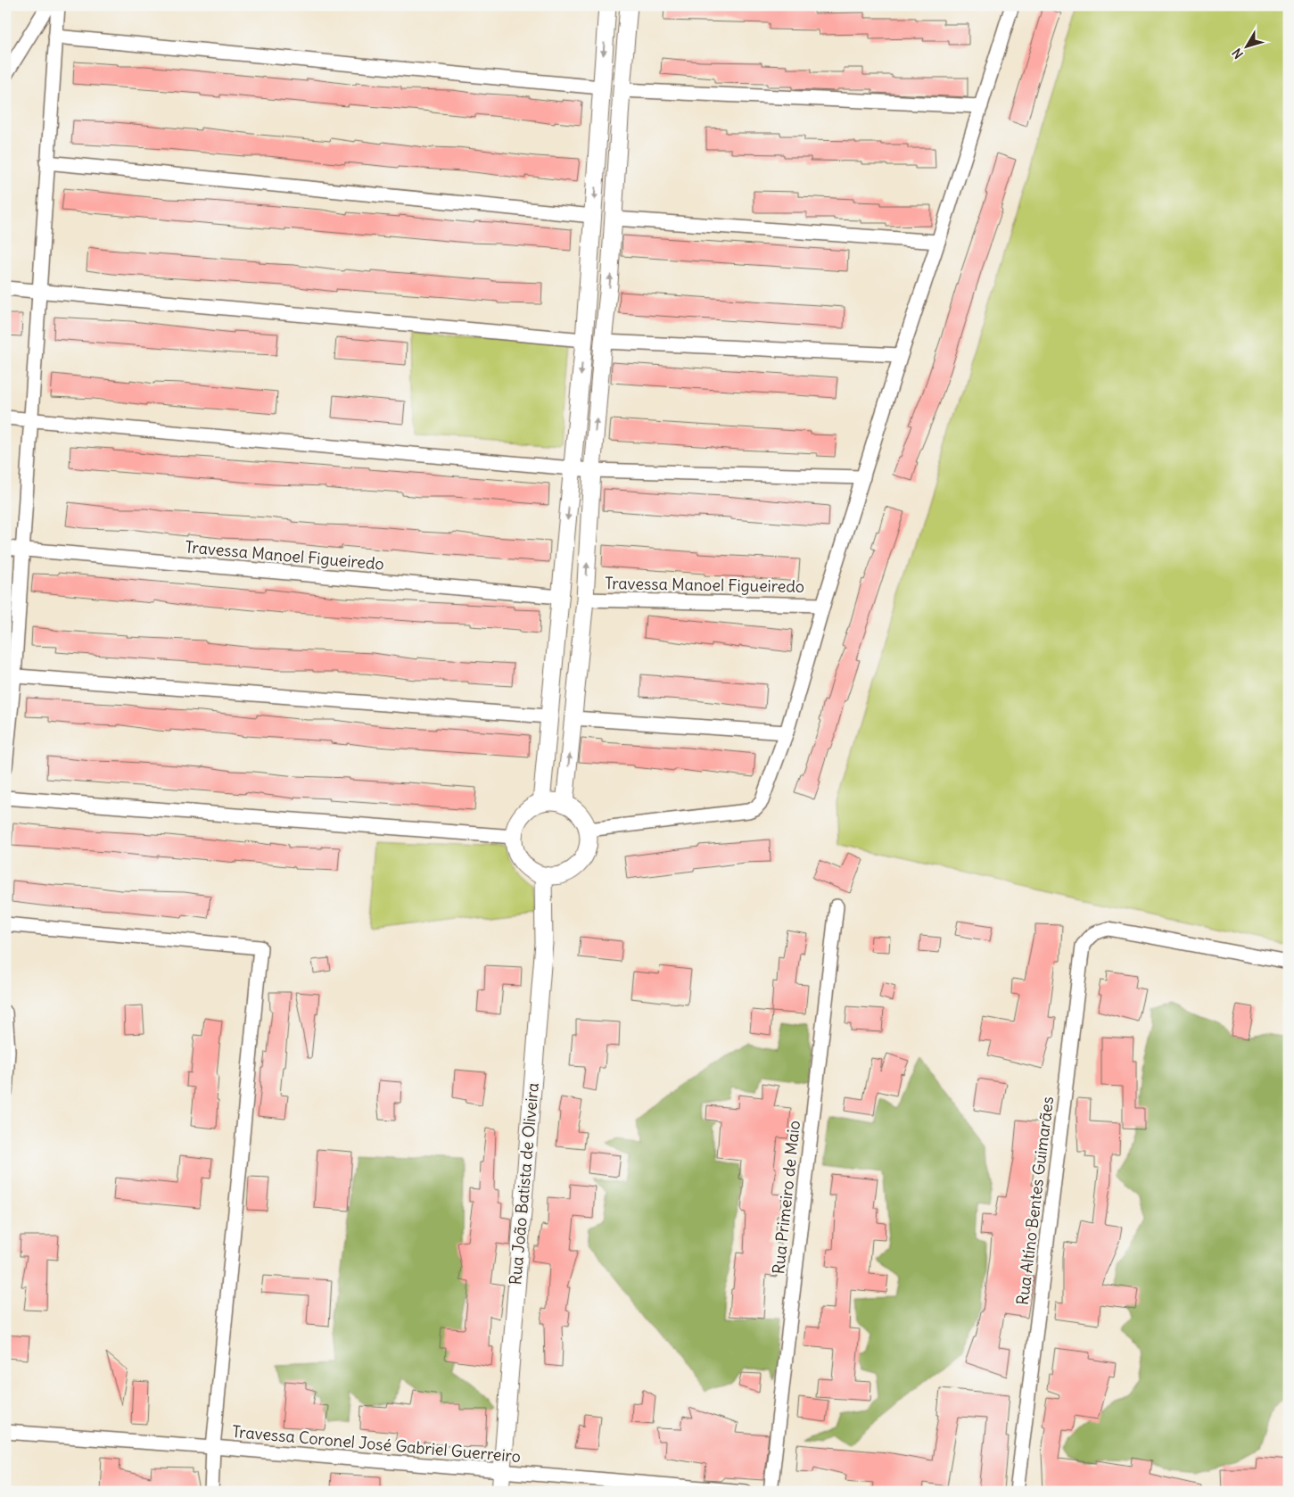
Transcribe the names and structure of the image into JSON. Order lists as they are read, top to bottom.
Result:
{
  "streets": {
    "street": [
      "Travessa Manoel Figueiredo",
      "Rua João Batista de Oliveira",
      "Rua Primeiro de Maio",
      "Rua Altíno Bentes Guimarães",
      "Travessa Coronel José Gabriel Guerreiro"
    ]
  },
  "crossings": [
    ["Rua João Batista de Oliveira", "Travessa Coronel José Gabriel Guerreiro"]
  ],
  "north": "bottom left"
}
